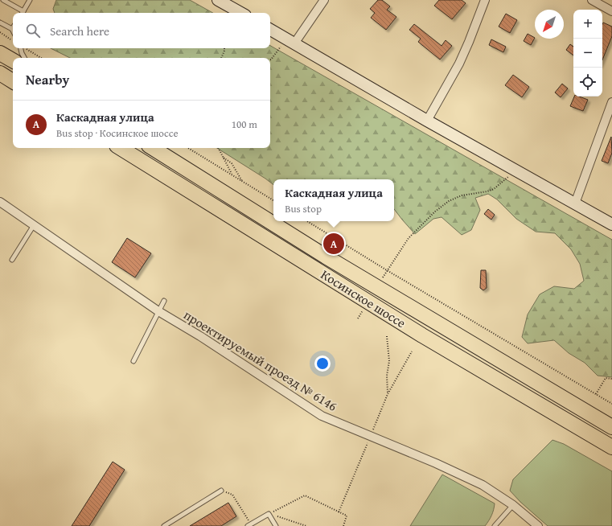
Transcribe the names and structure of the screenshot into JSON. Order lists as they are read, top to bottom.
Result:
{
  "streets": {
    "highway": ["Косинское шоссе"],
    "street": ["проектируемый проезд № 6146"]
  },
  "north": "bottom left",
  "page": {
    "map_buttons": ["+", "−"],
    "search": "Search here",
    "heading": "Nearby",
    "list": [
      {
        "mark": "A",
        "name": "Каскадная улица",
        "note": "Bus stop · Косинское шоссе",
        "value": "100 m"
      }
    ],
    "popup": ["Каскадная улица", "Bus stop"],
    "pins": "A"
  }
}
